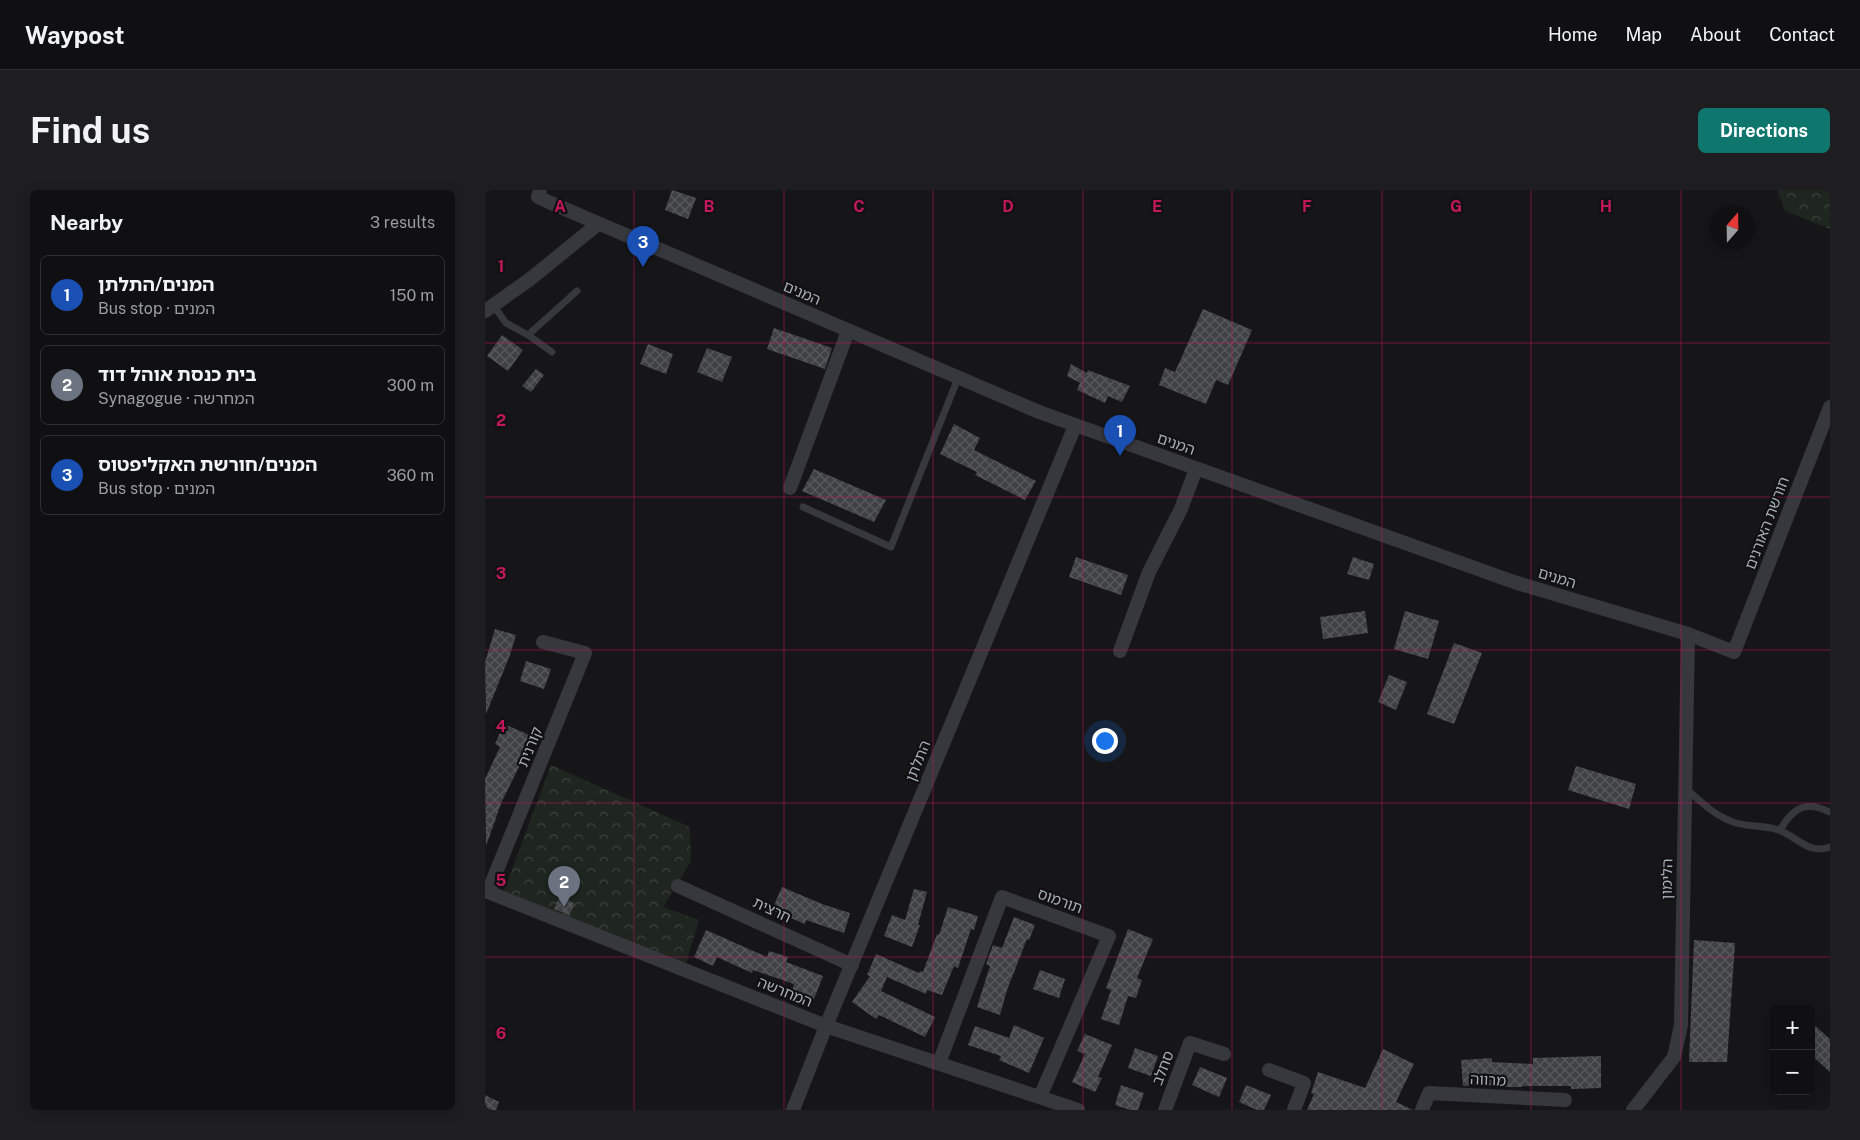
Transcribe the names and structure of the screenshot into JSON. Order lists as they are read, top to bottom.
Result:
{
  "streets": {
    "street": [
      "המנים",
      "חורשת האורנים",
      "קורנית",
      "התלתן",
      "הלימון",
      "תורמוס",
      "חרצית",
      "המחרשה",
      "סחלב",
      "מרווה"
    ]
  },
  "crossings": [
    ["המנים", "חורשת האורנים"],
    ["המנים", "התלתן"],
    ["המנים", "הלימון"],
    ["קורנית", "המחרשה"],
    ["התלתן", "חרצית"],
    ["התלתן", "המחרשה"],
    ["תורמוס", "המחרשה"]
  ],
  "north": "top",
  "page": {
    "header": "Waypost",
    "nav": [
      "Home",
      "Map",
      "About",
      "Contact"
    ],
    "buttons": "Directions",
    "title": "Find us",
    "heading": ["Nearby", "3 results"],
    "pins": ["3", "1", "2"],
    "list": [
      {
        "mark": "1",
        "name": "המנים/התלתן",
        "note": "Bus stop · המנים",
        "value": "150 m"
      },
      {
        "mark": "2",
        "name": "בית כנסת אוהל דוד",
        "note": "Synagogue · המחרשה",
        "value": "300 m"
      },
      {
        "mark": "3",
        "name": "המנים/חורשת האקליפטוס",
        "note": "Bus stop · המנים",
        "value": "360 m"
      }
    ],
    "map_buttons": ["+", "−"]
  },
  "grid": {
    "columns": [
      "A",
      "B",
      "C",
      "D",
      "E",
      "F",
      "G",
      "H"
    ],
    "rows": [
      "1",
      "2",
      "3",
      "4",
      "5",
      "6"
    ]
  }
}
